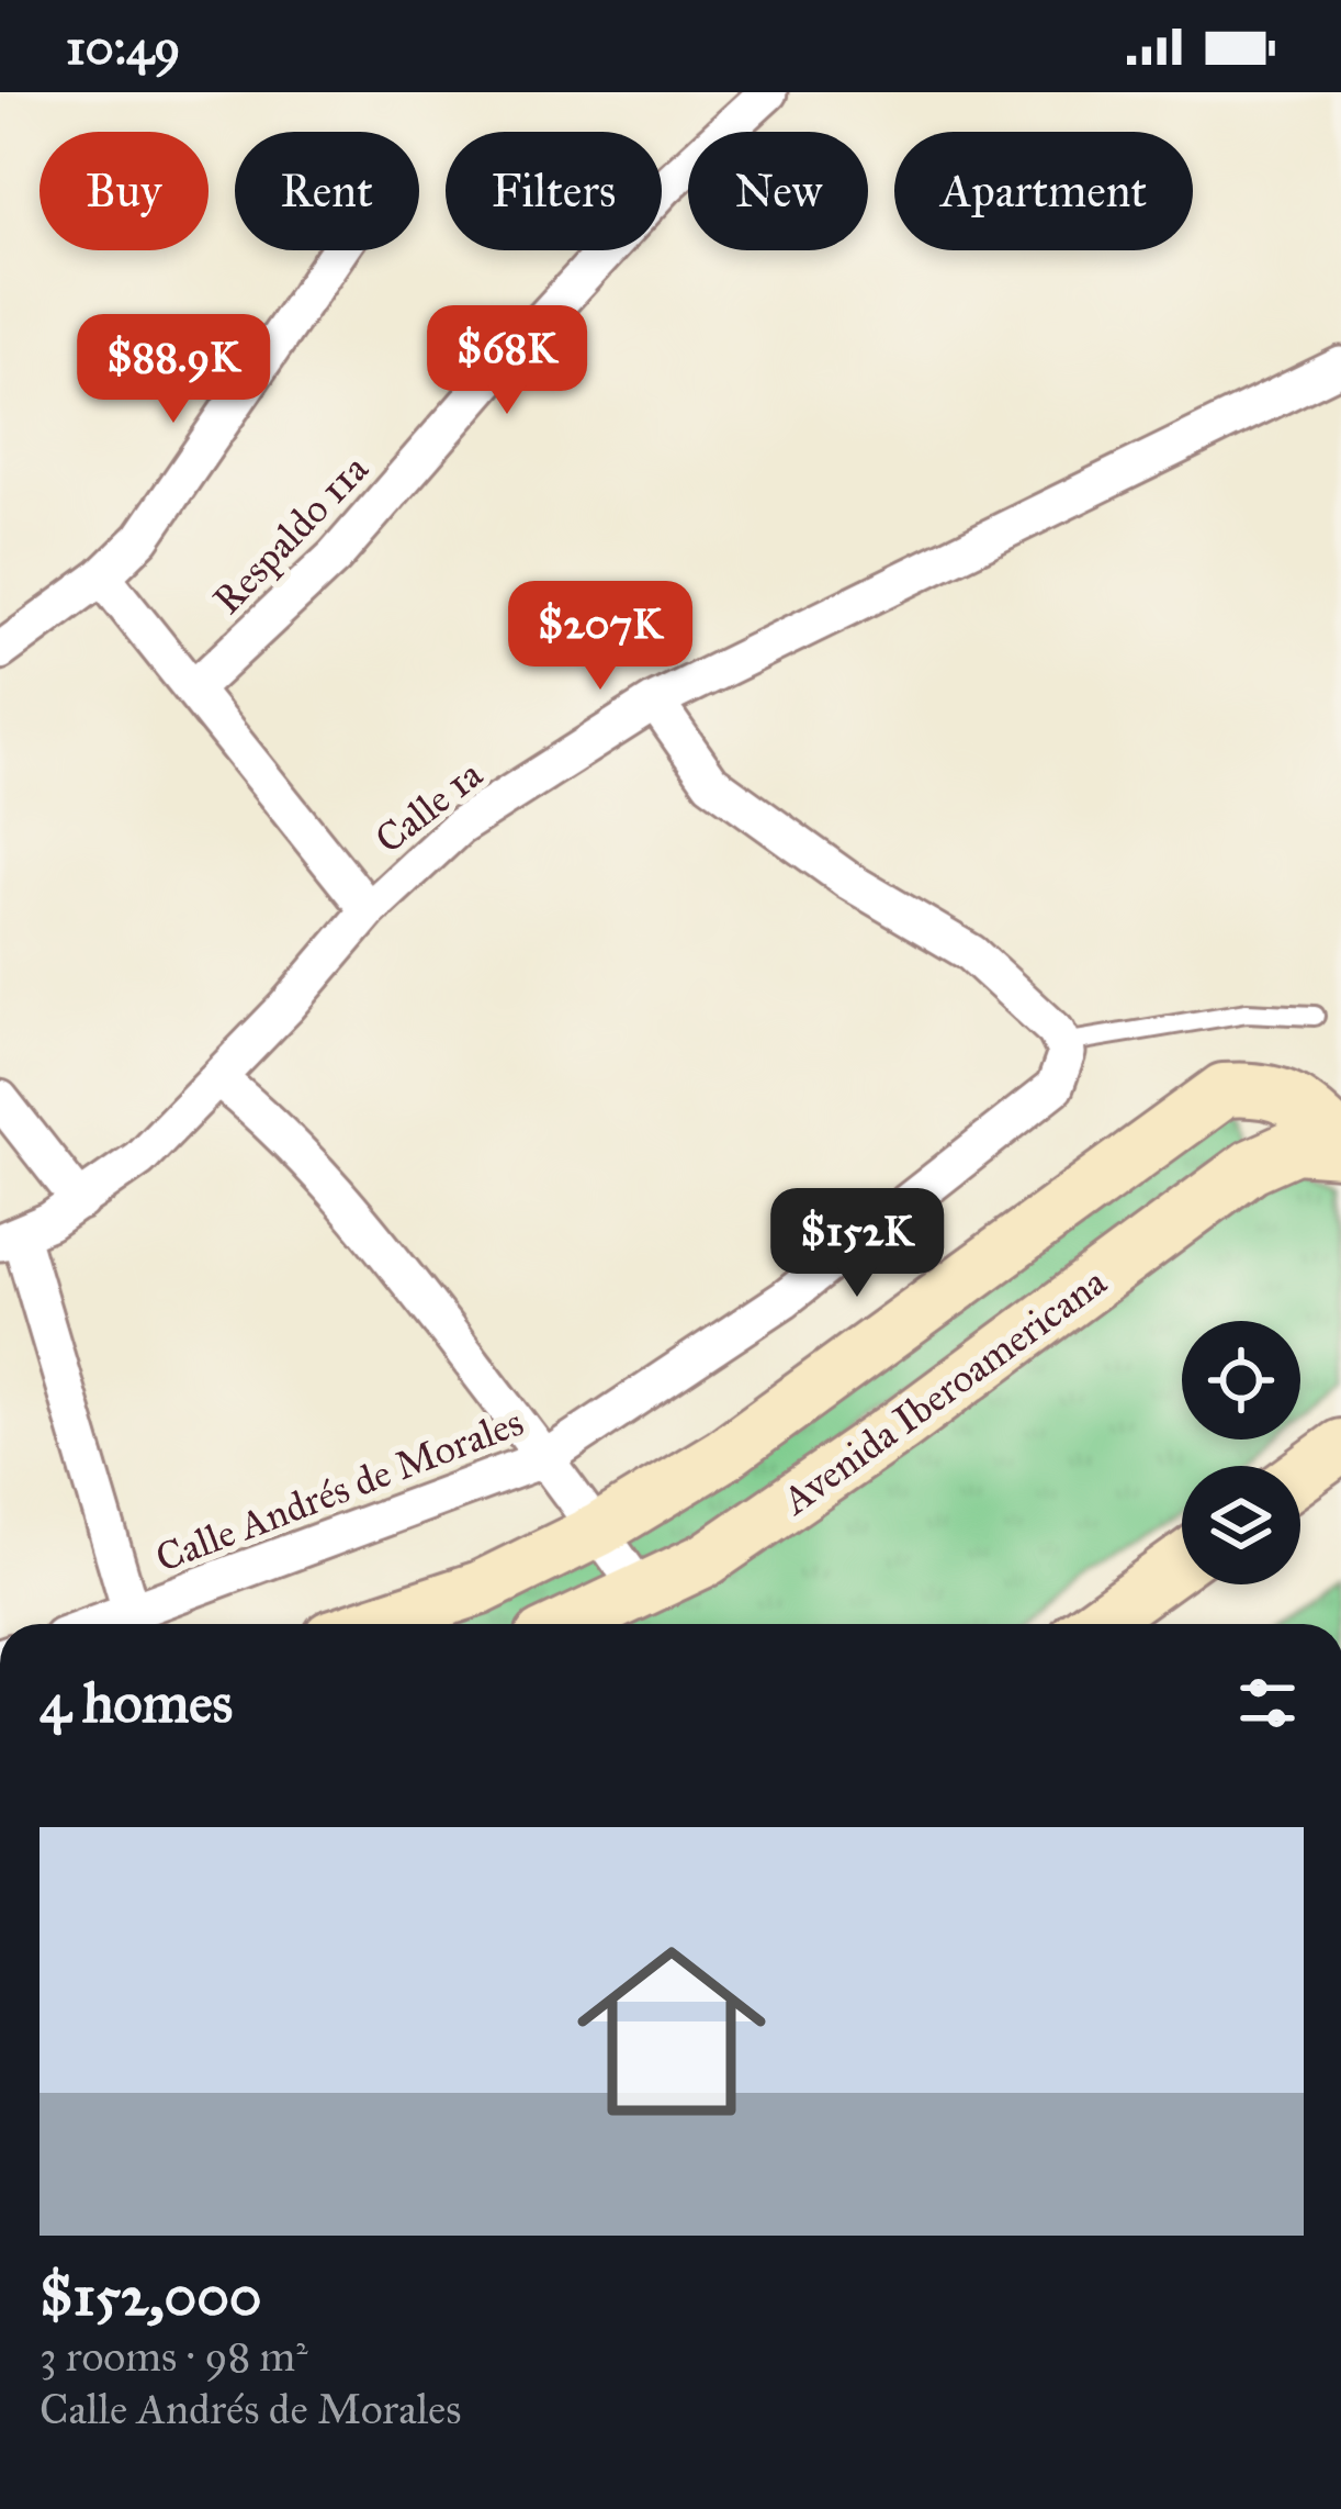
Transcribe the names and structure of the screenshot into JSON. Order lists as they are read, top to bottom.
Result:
{
  "streets": {
    "street": [
      "Respaldo 11a",
      "Calle 1a",
      "Avenida Iberoamericana",
      "Calle Andrés de Morales"
    ]
  },
  "page": {
    "status": "10:49",
    "chip": [
      "Buy",
      "Rent",
      "Filters",
      "New",
      "Apartment"
    ],
    "price": [
      "$68K",
      "$88.9K",
      "$207K",
      "$152K"
    ],
    "heading": "4 homes",
    "list": [
      {
        "name": "$152,000",
        "note": "3 rooms · 98 m² · Calle Andrés de Morales"
      }
    ]
  }
}
